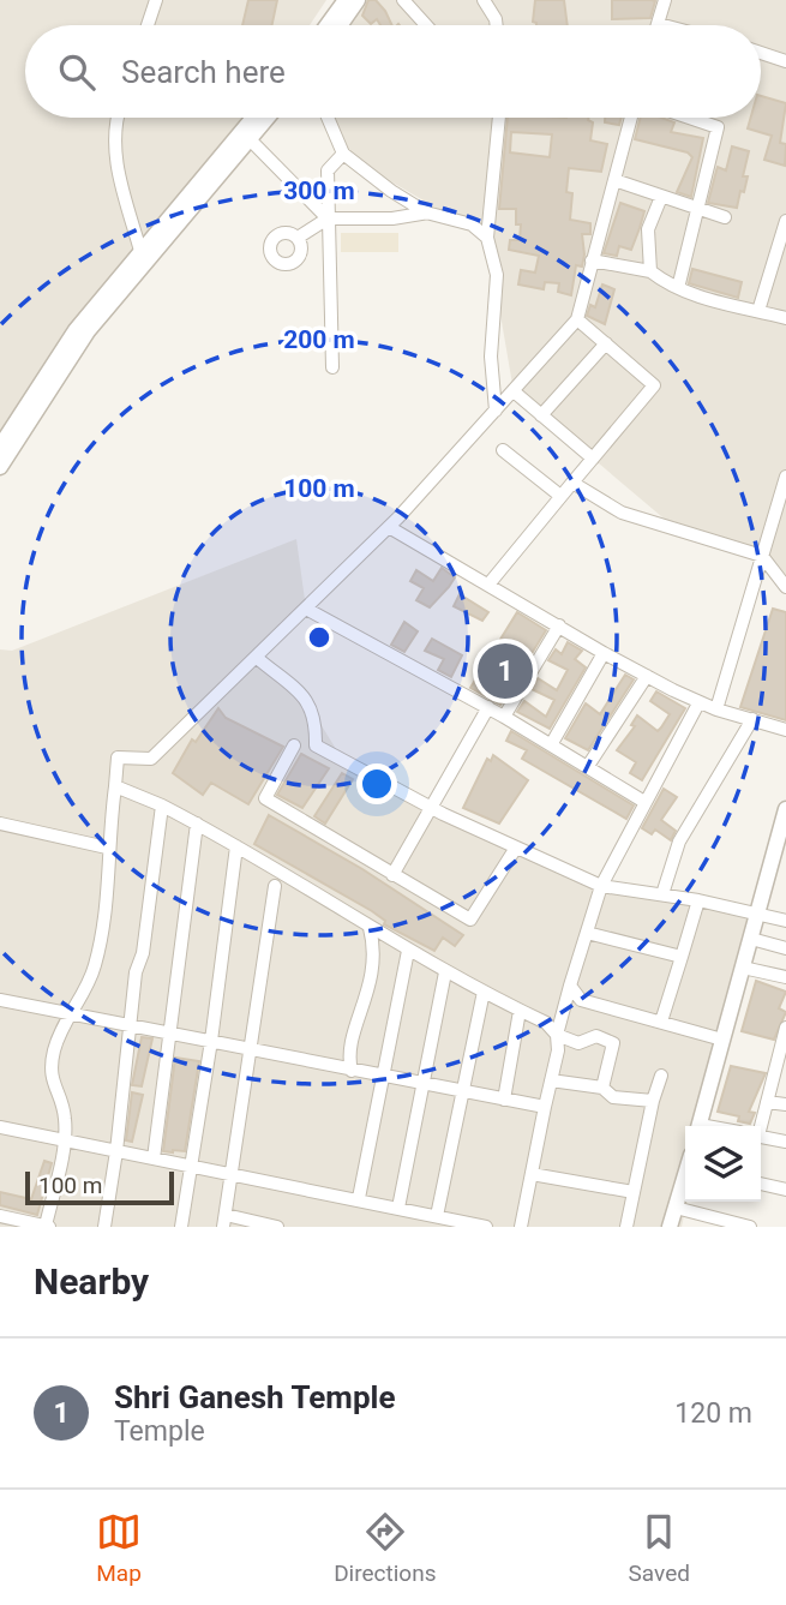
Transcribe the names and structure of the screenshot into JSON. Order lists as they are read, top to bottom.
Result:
{
  "scale_bar": "100 m",
  "page": {
    "search": "Search here",
    "pins": "1",
    "scale": "100 m",
    "heading": "Nearby",
    "list": [
      {
        "mark": "1",
        "name": "Shri Ganesh Temple",
        "note": "Temple",
        "value": "120 m"
      }
    ],
    "nav": ["Map", "Directions", "Saved"]
  },
  "rings": ["300 m", "200 m", "100 m"]
}
